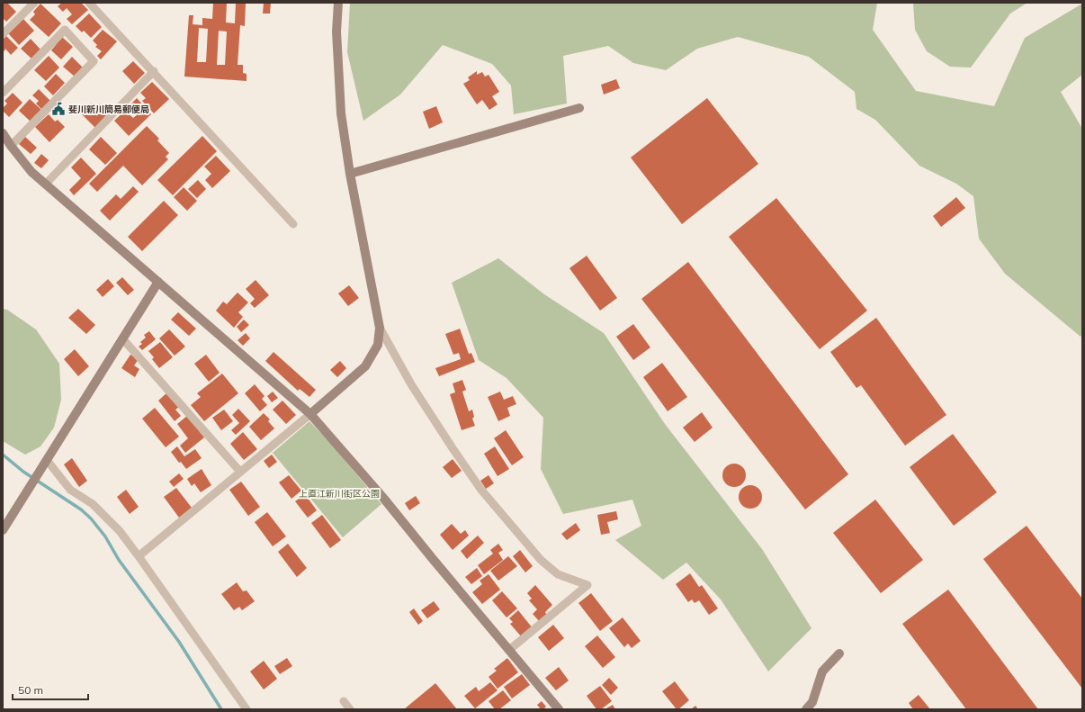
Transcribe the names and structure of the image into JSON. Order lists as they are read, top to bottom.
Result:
{
  "parks": ["上直江新川街区公園"],
  "places": {
    "public building": ["斐川新川簡易郵便局"]
  },
  "scale_bar": "50 m"
}
